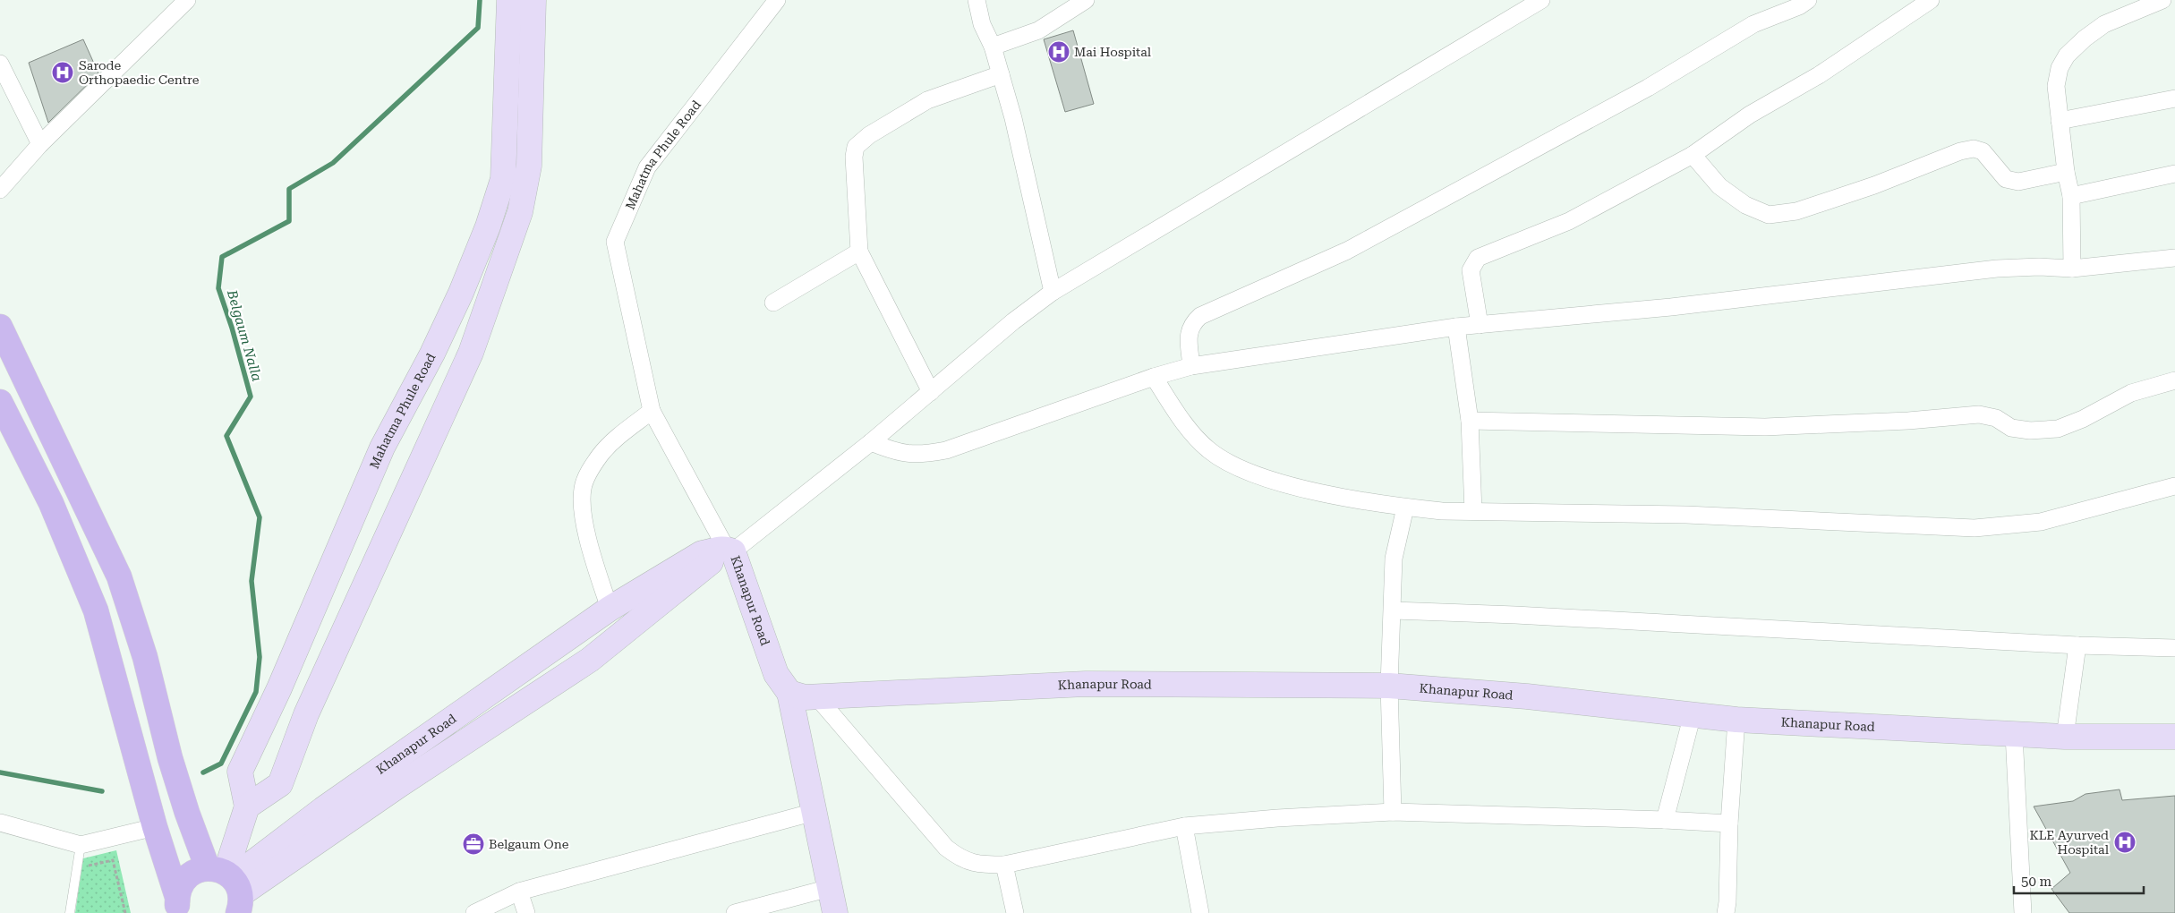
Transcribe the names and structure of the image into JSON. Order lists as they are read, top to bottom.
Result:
{
  "streets": {
    "main road": ["Mahatma Phule Road", "Khanapur Road"]
  },
  "crossings": [
    ["Mahatma Phule Road", "Khanapur Road"]
  ],
  "water": ["Belgaum Nalla"],
  "places": {
    "hospital": ["Mai Hospital", "Sarode Orthopaedic Centre", "KLE Ayurved Hospital"],
    "office": ["Belgaum One"]
  },
  "scale_bar": "50 m"
}
